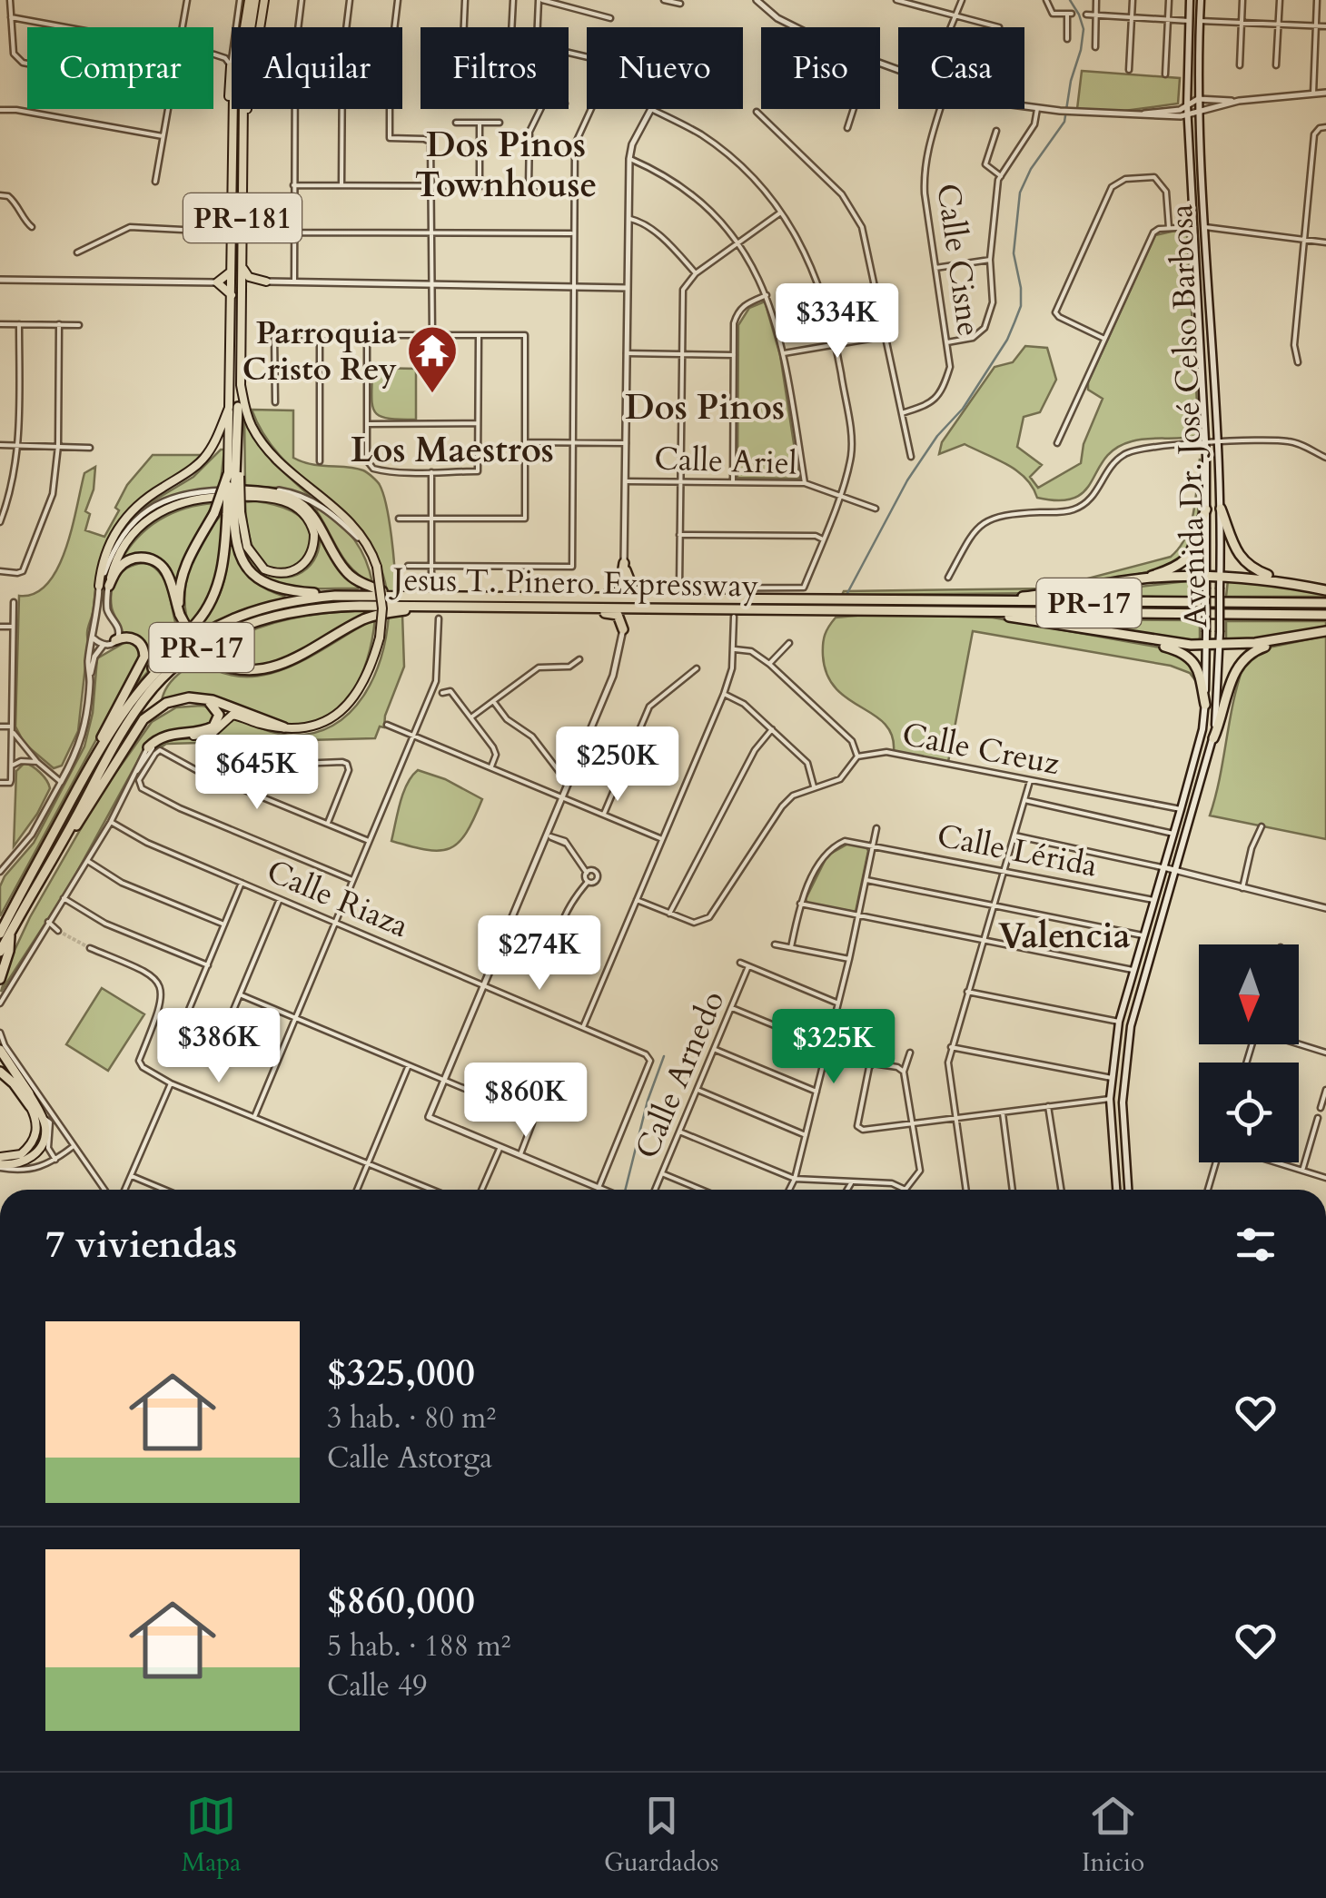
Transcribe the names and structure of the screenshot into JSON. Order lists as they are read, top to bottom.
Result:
{
  "streets": {
    "highway": ["Jesus T. Pinero Expressway", "PR-17"],
    "main road": ["PR-181", "Avenida Dr. José Celso Barbosa"],
    "street": [
      "Calle Cisne",
      "Calle Ariel",
      "Calle Creuz",
      "Calle Lérida",
      "Calle Riaza",
      "Calle Arnedo"
    ]
  },
  "crossings": [
    ["Avenida Dr. José Celso Barbosa", "Calle Creuz"],
    ["Avenida Dr. José Celso Barbosa", "Calle Lérida"]
  ],
  "districts": [
    "Dos Pinos Townhouse",
    "Dos Pinos",
    "Los Maestros",
    "Valencia"
  ],
  "places": {
    "temple": ["Parroquia Cristo Rey"]
  },
  "north": "bottom",
  "page": {
    "chip": [
      "Comprar",
      "Alquilar",
      "Filtros",
      "Nuevo",
      "Piso",
      "Casa"
    ],
    "price": [
      "$334K",
      "$250K",
      "$645K",
      "$274K",
      "$386K",
      "$325K",
      "$860K"
    ],
    "heading": "7 viviendas",
    "list": [
      {
        "name": "$325,000",
        "note": "3 hab. · 80 m² · Calle Astorga"
      },
      {
        "name": "$860,000",
        "note": "5 hab. · 188 m² · Calle 49"
      }
    ],
    "tabs": ["Mapa", "Guardados", "Inicio"]
  }
}
